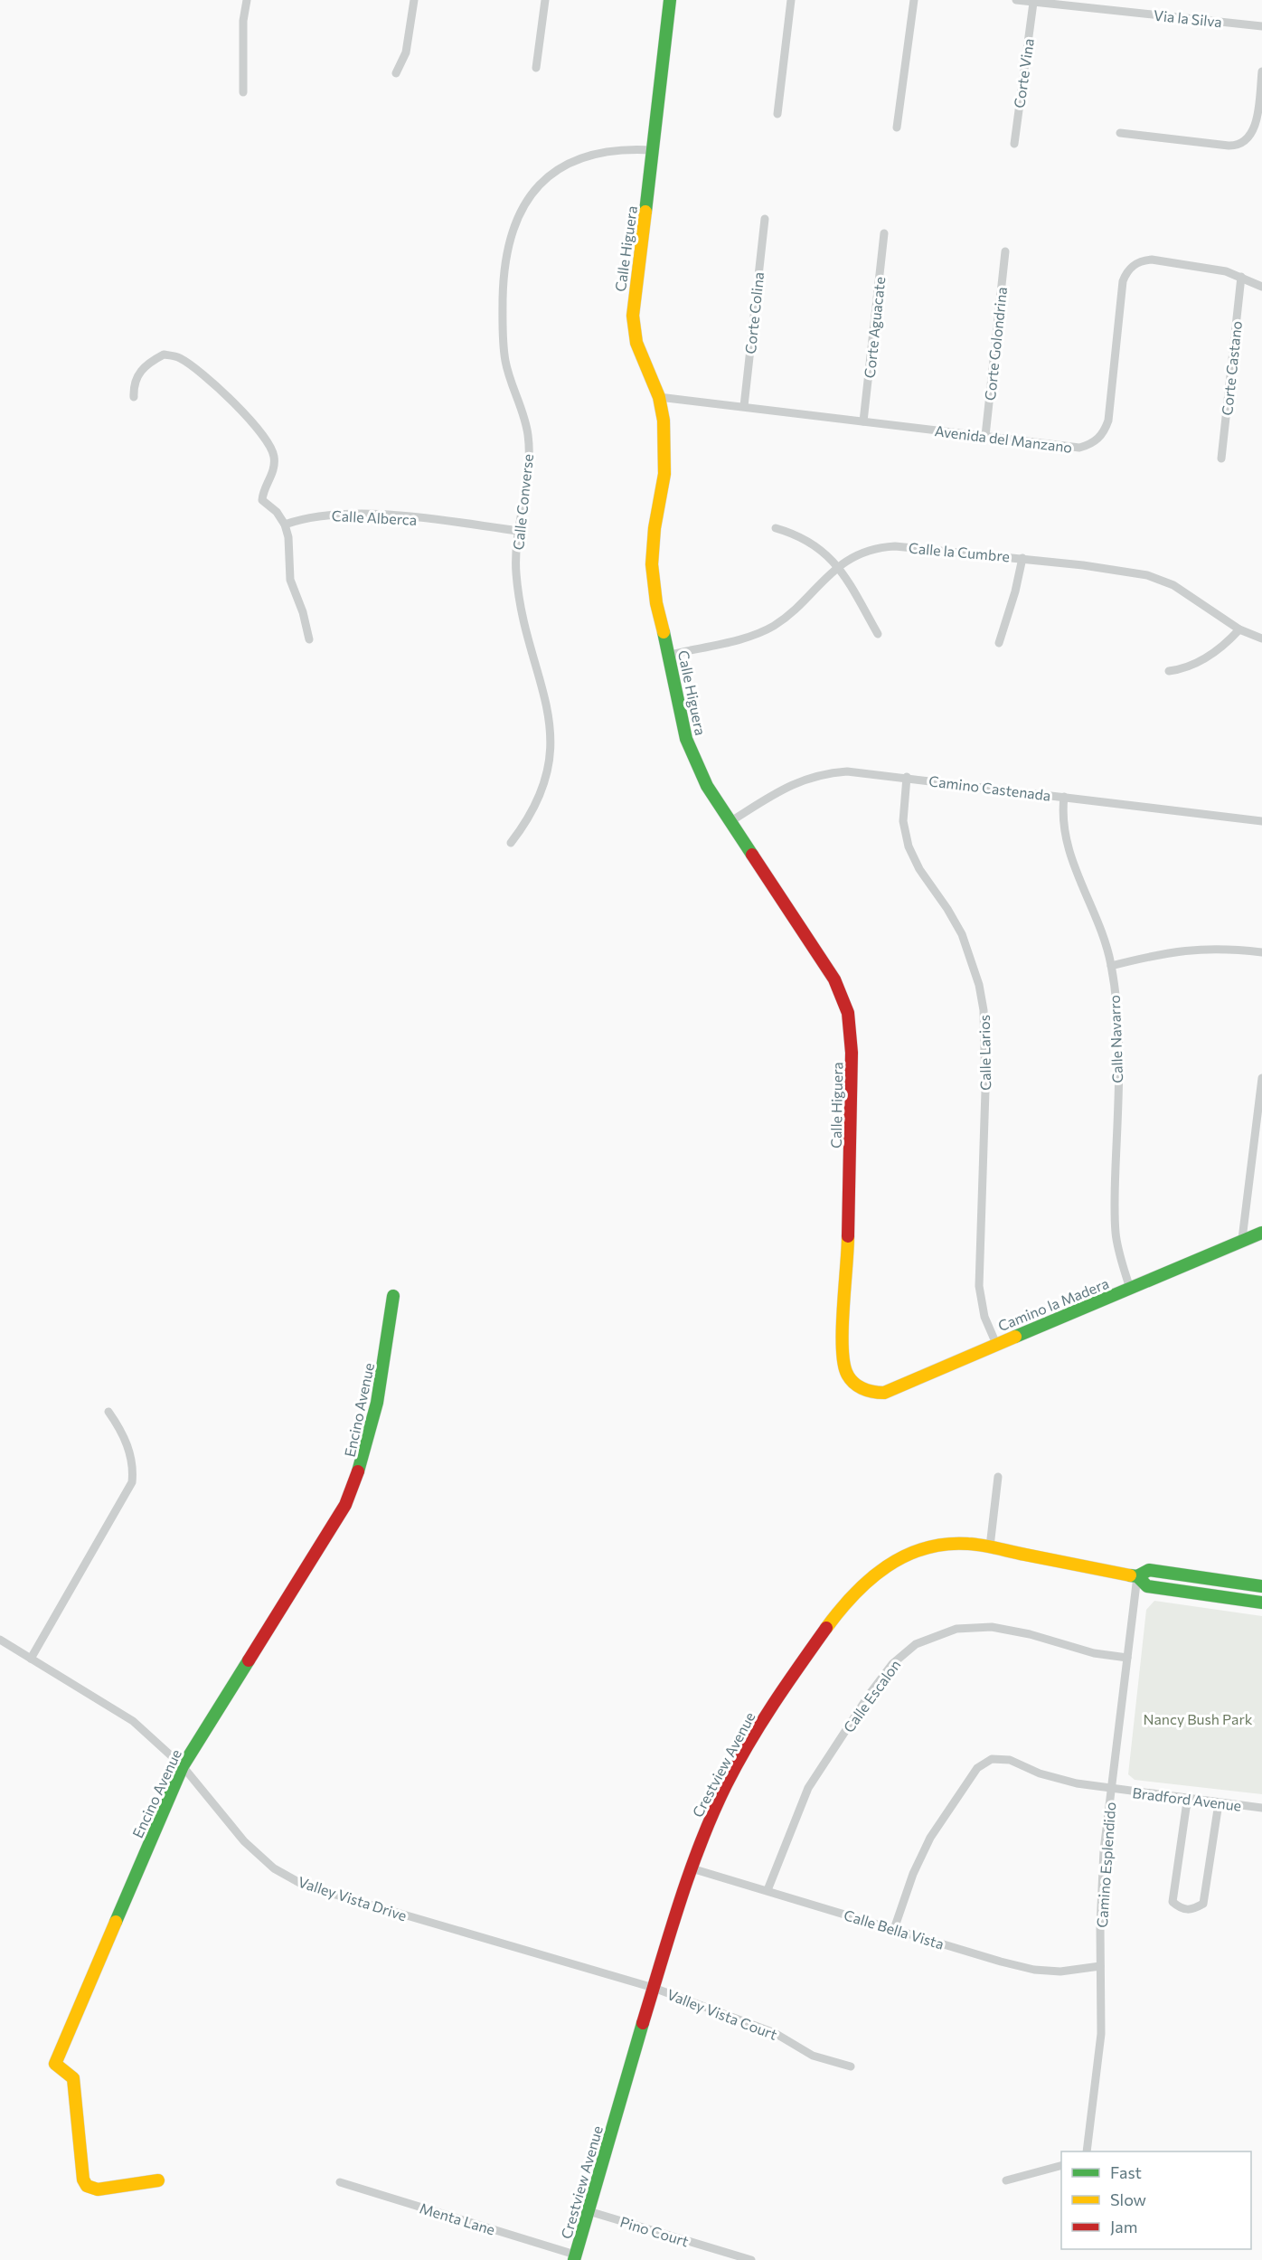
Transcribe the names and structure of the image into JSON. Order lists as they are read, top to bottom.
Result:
{
  "streets": {
    "street": [
      "Via la Silva",
      "Corte Vina",
      "Calle Higuera",
      "Corte Colina",
      "Corte Aguacate",
      "Corte Golondrina",
      "Corte Castano",
      "Avenida del Manzano",
      "Calle Converse",
      "Calle Alberca",
      "Calle la Cumbre",
      "Camino Castenada",
      "Calle Navarro",
      "Calle Larios",
      "Camino la Madera",
      "Encino Avenue",
      "Calle Escalon",
      "Crestview Avenue",
      "Bradford Avenue",
      "Camino Esplendido",
      "Valley Vista Drive",
      "Calle Bella Vista",
      "Valley Vista Court",
      "Menta Lane",
      "Pino Court"
    ]
  },
  "crossings": [
    ["Via la Silva", "Corte Vina"],
    ["Calle Higuera", "Avenida del Manzano"],
    ["Calle Higuera", "Calle Converse"],
    ["Calle Higuera", "Calle la Cumbre"],
    ["Calle Higuera", "Camino Castenada"],
    ["Calle Higuera", "Camino la Madera"],
    ["Corte Colina", "Avenida del Manzano"],
    ["Corte Aguacate", "Avenida del Manzano"],
    ["Corte Golondrina", "Avenida del Manzano"],
    ["Corte Castano", "Avenida del Manzano"],
    ["Calle Converse", "Calle Alberca"],
    ["Camino Castenada", "Calle Navarro"],
    ["Camino Castenada", "Calle Larios"],
    ["Calle Navarro", "Camino la Madera"],
    ["Calle Larios", "Camino la Madera"],
    ["Encino Avenue", "Valley Vista Drive"],
    ["Calle Escalon", "Camino Esplendido"],
    ["Calle Escalon", "Calle Bella Vista"],
    ["Crestview Avenue", "Camino Esplendido"],
    ["Crestview Avenue", "Valley Vista Drive"],
    ["Crestview Avenue", "Calle Bella Vista"],
    ["Crestview Avenue", "Valley Vista Court"],
    ["Crestview Avenue", "Menta Lane"],
    ["Crestview Avenue", "Pino Court"],
    ["Bradford Avenue", "Camino Esplendido"],
    ["Bradford Avenue", "Calle Bella Vista"],
    ["Camino Esplendido", "Calle Bella Vista"],
    ["Valley Vista Drive", "Valley Vista Court"]
  ],
  "parks": ["Nancy Bush Park"],
  "legend": ["Fast", "Slow", "Jam"]
}
